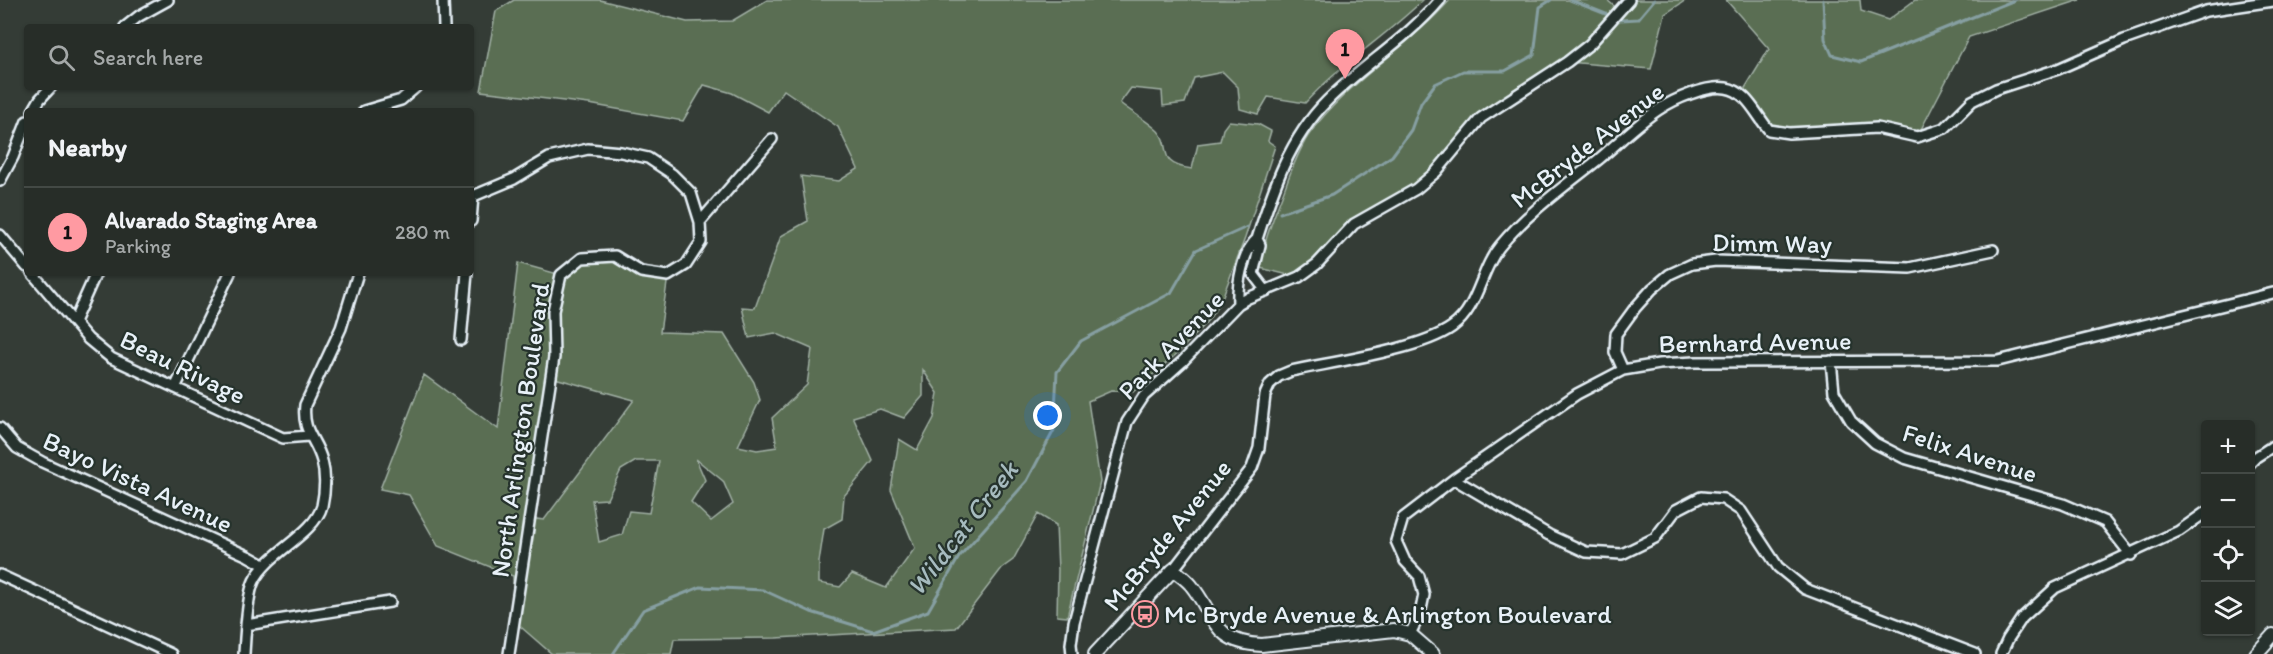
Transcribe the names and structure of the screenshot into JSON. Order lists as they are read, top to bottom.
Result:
{
  "streets": {
    "main road": ["McBryde Avenue"],
    "street": [
      "Dimm Way",
      "Bernhard Avenue",
      "Park Avenue",
      "Beau Rivage",
      "North Arlington Boulevard",
      "Felix Avenue",
      "Bayo Vista Avenue"
    ]
  },
  "crossings": [
    ["Dimm Way", "Bernhard Avenue"],
    ["Bernhard Avenue", "Felix Avenue"]
  ],
  "water": ["Wildcat Creek"],
  "places": {
    "bus stop": ["Mc Bryde Avenue & Arlington Boulevard"]
  },
  "page": {
    "search": "Search here",
    "pins": "1",
    "heading": "Nearby",
    "list": [
      {
        "mark": "1",
        "name": "Alvarado Staging Area",
        "note": "Parking",
        "value": "280 m"
      }
    ],
    "map_buttons": ["+", "−"]
  }
}
